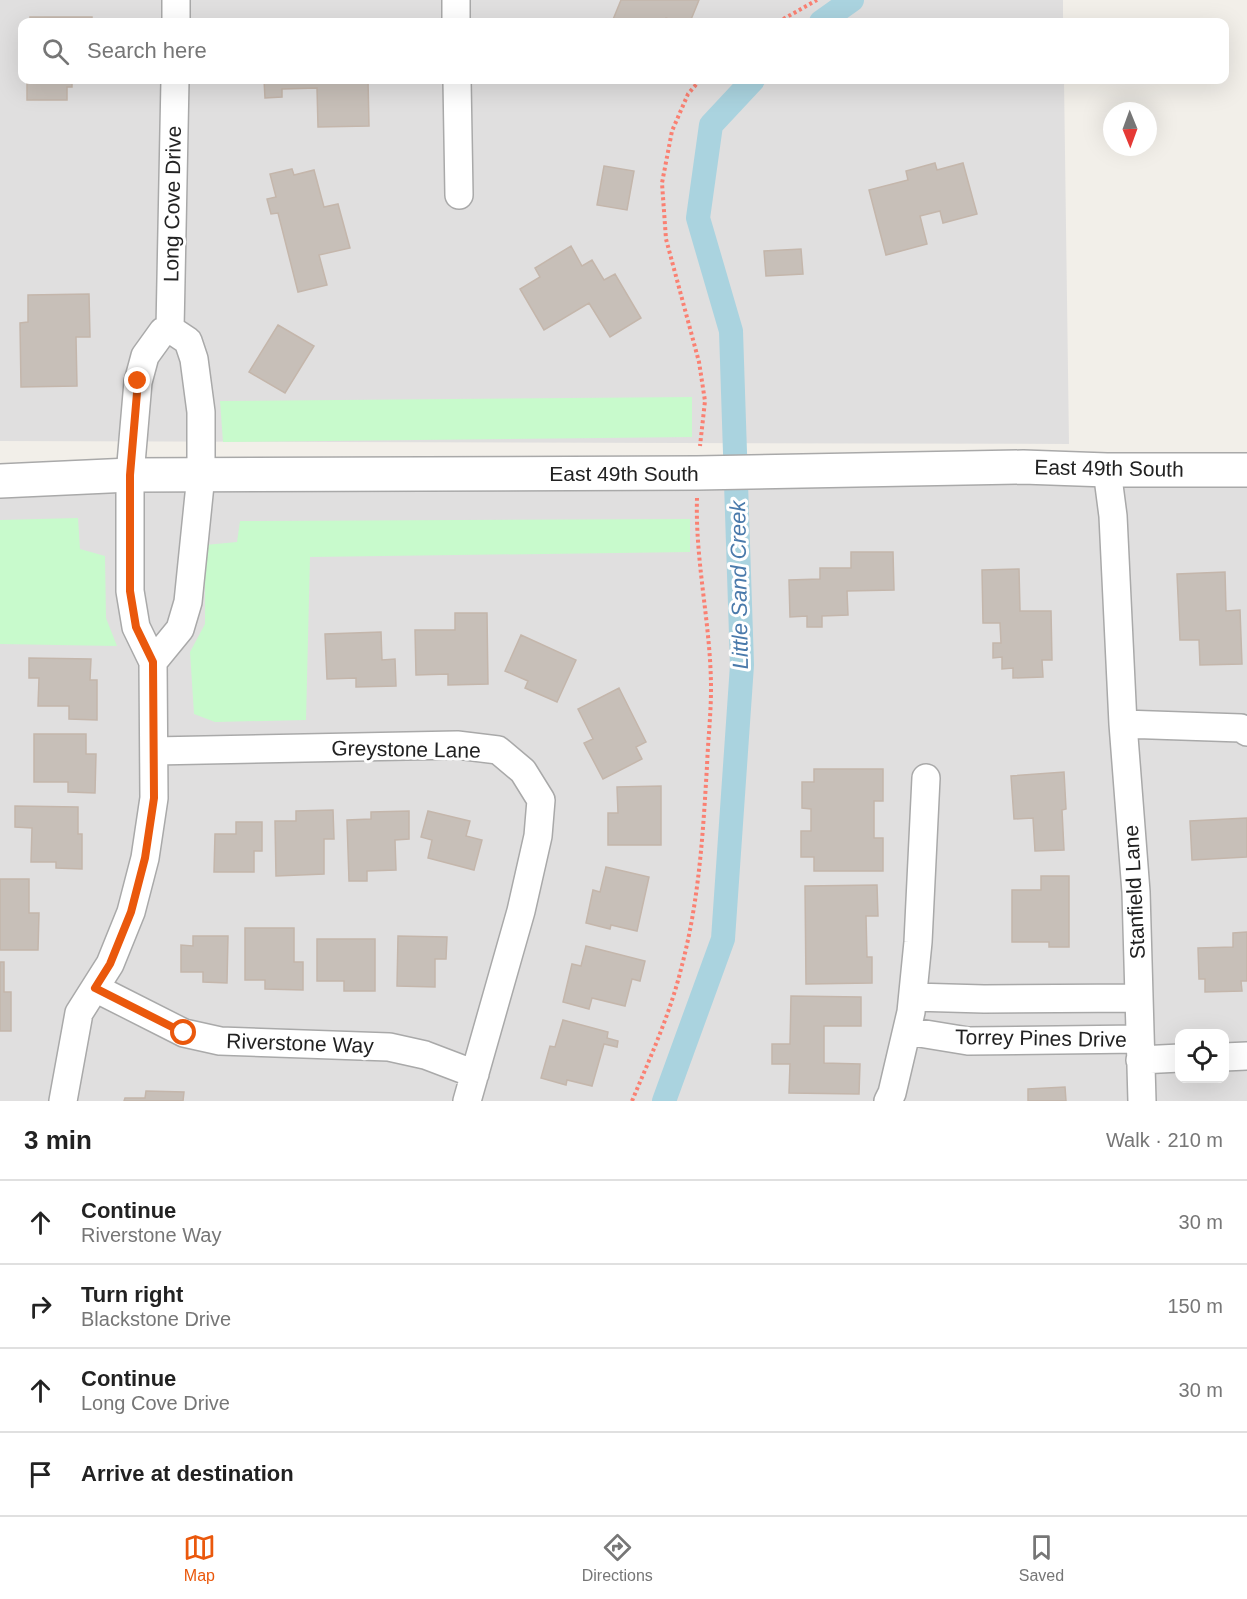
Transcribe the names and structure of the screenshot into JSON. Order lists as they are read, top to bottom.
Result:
{
  "streets": {
    "street": [
      "Long Cove Drive",
      "East 49th South",
      "Greystone Lane",
      "Stanfield Lane",
      "Torrey Pines Drive",
      "Riverstone Way"
    ]
  },
  "crossings": [
    ["East 49th South", "Stanfield Lane"],
    ["Greystone Lane", "Riverstone Way"],
    ["Stanfield Lane", "Torrey Pines Drive"]
  ],
  "water": ["Little Sand Creek"],
  "north": "bottom",
  "page": {
    "search": "Search here",
    "heading": ["3 min", "Walk · 210 m"],
    "list": [
      ["Continue", "Riverstone Way", "30 m"],
      ["Turn right", "Blackstone Drive", "150 m"],
      ["Continue", "Long Cove Drive", "30 m"],
      "Arrive at destination"
    ],
    "nav": ["Map", "Directions", "Saved"]
  }
}
